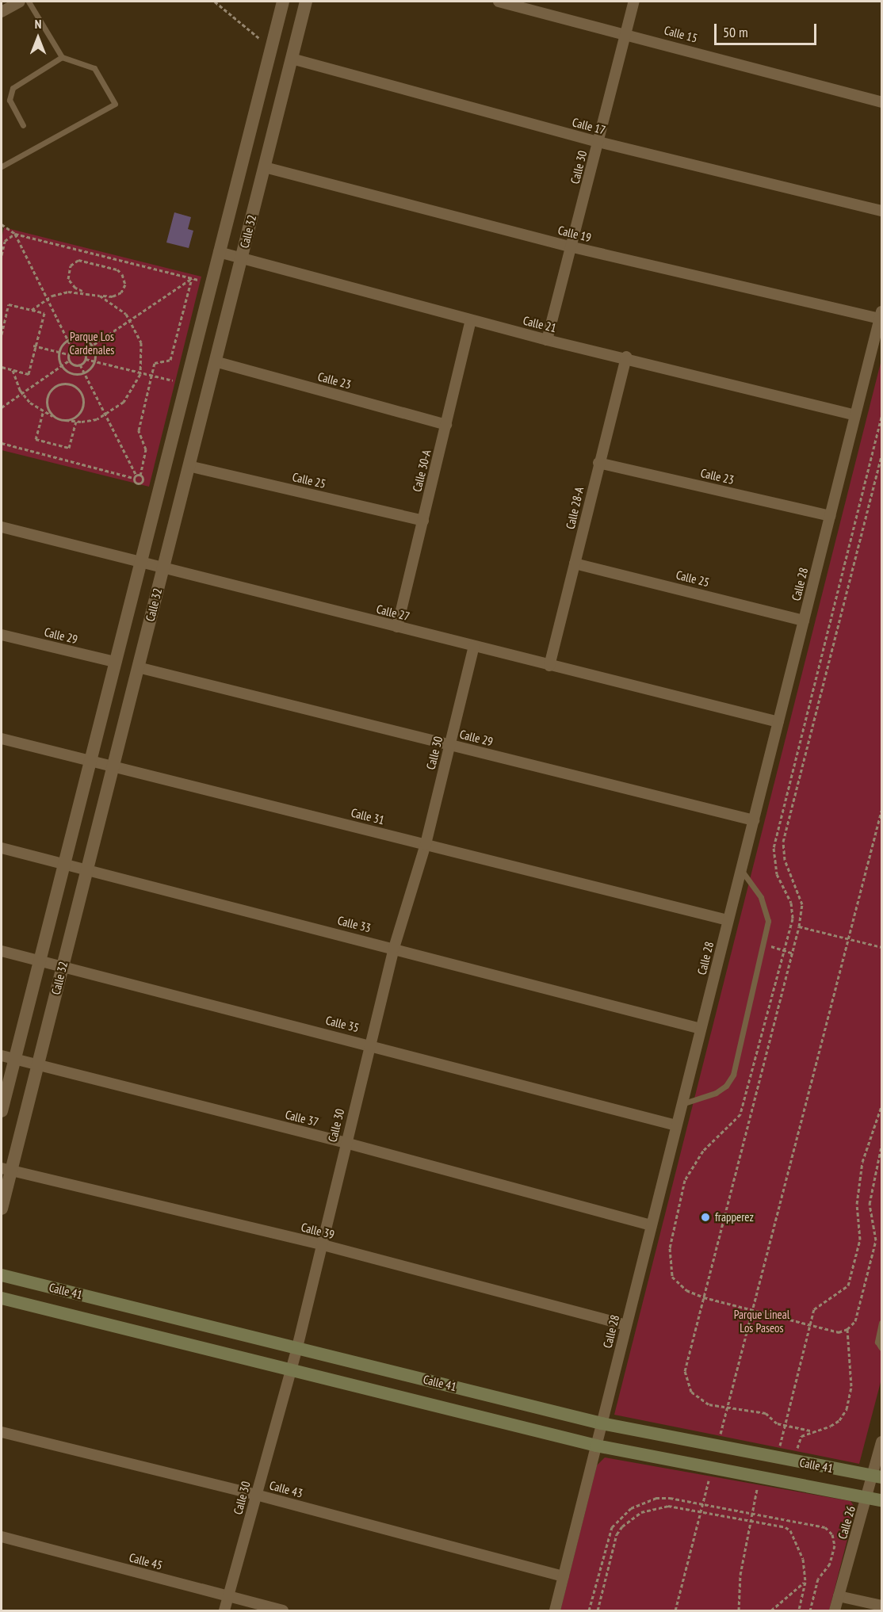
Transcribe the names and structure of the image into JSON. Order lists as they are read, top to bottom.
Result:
{
  "streets": {
    "main road": ["Calle 41"],
    "street": [
      "Calle 15",
      "Calle 17",
      "Calle 30",
      "Calle 32",
      "Calle 19",
      "Calle 21",
      "Calle 23",
      "Calle 30-A",
      "Calle 25",
      "Calle 28-A",
      "Calle 28",
      "Calle 27",
      "Calle 29",
      "Calle 31",
      "Calle 33",
      "Calle 35",
      "Calle 37",
      "Calle 39",
      "Calle 43",
      "Calle 26",
      "Calle 45"
    ]
  },
  "crossings": [
    ["Calle 15", "Calle 30"],
    ["Calle 17", "Calle 30"],
    ["Calle 17", "Calle 32"],
    ["Calle 30", "Calle 19"],
    ["Calle 30", "Calle 21"],
    ["Calle 30", "Calle 27"],
    ["Calle 30", "Calle 29"],
    ["Calle 30", "Calle 31"],
    ["Calle 30", "Calle 33"],
    ["Calle 30", "Calle 35"],
    ["Calle 30", "Calle 37"],
    ["Calle 30", "Calle 39"],
    ["Calle 30", "Calle 41"],
    ["Calle 30", "Calle 43"],
    ["Calle 30", "Calle 45"],
    ["Calle 32", "Calle 19"],
    ["Calle 32", "Calle 21"],
    ["Calle 32", "Calle 23"],
    ["Calle 32", "Calle 25"],
    ["Calle 32", "Calle 27"],
    ["Calle 32", "Calle 29"],
    ["Calle 32", "Calle 31"],
    ["Calle 32", "Calle 33"],
    ["Calle 32", "Calle 35"],
    ["Calle 32", "Calle 37"],
    ["Calle 32", "Calle 39"],
    ["Calle 19", "Calle 28"],
    ["Calle 21", "Calle 30-A"],
    ["Calle 21", "Calle 28-A"],
    ["Calle 21", "Calle 28"],
    ["Calle 23", "Calle 30-A"],
    ["Calle 23", "Calle 28-A"],
    ["Calle 23", "Calle 28"],
    ["Calle 30-A", "Calle 25"],
    ["Calle 30-A", "Calle 27"],
    ["Calle 25", "Calle 28-A"],
    ["Calle 25", "Calle 28"],
    ["Calle 28-A", "Calle 27"],
    ["Calle 28", "Calle 27"],
    ["Calle 28", "Calle 29"],
    ["Calle 28", "Calle 31"],
    ["Calle 28", "Calle 33"],
    ["Calle 28", "Calle 35"],
    ["Calle 28", "Calle 37"],
    ["Calle 28", "Calle 39"],
    ["Calle 28", "Calle 41"],
    ["Calle 28", "Calle 43"],
    ["Calle 41", "Calle 26"]
  ],
  "parks": ["Parque Los Cardenales", "Parque Lineal Los Paseos"],
  "places": ["frapperez"],
  "scale_bar": "50 m",
  "north": "top"
}
